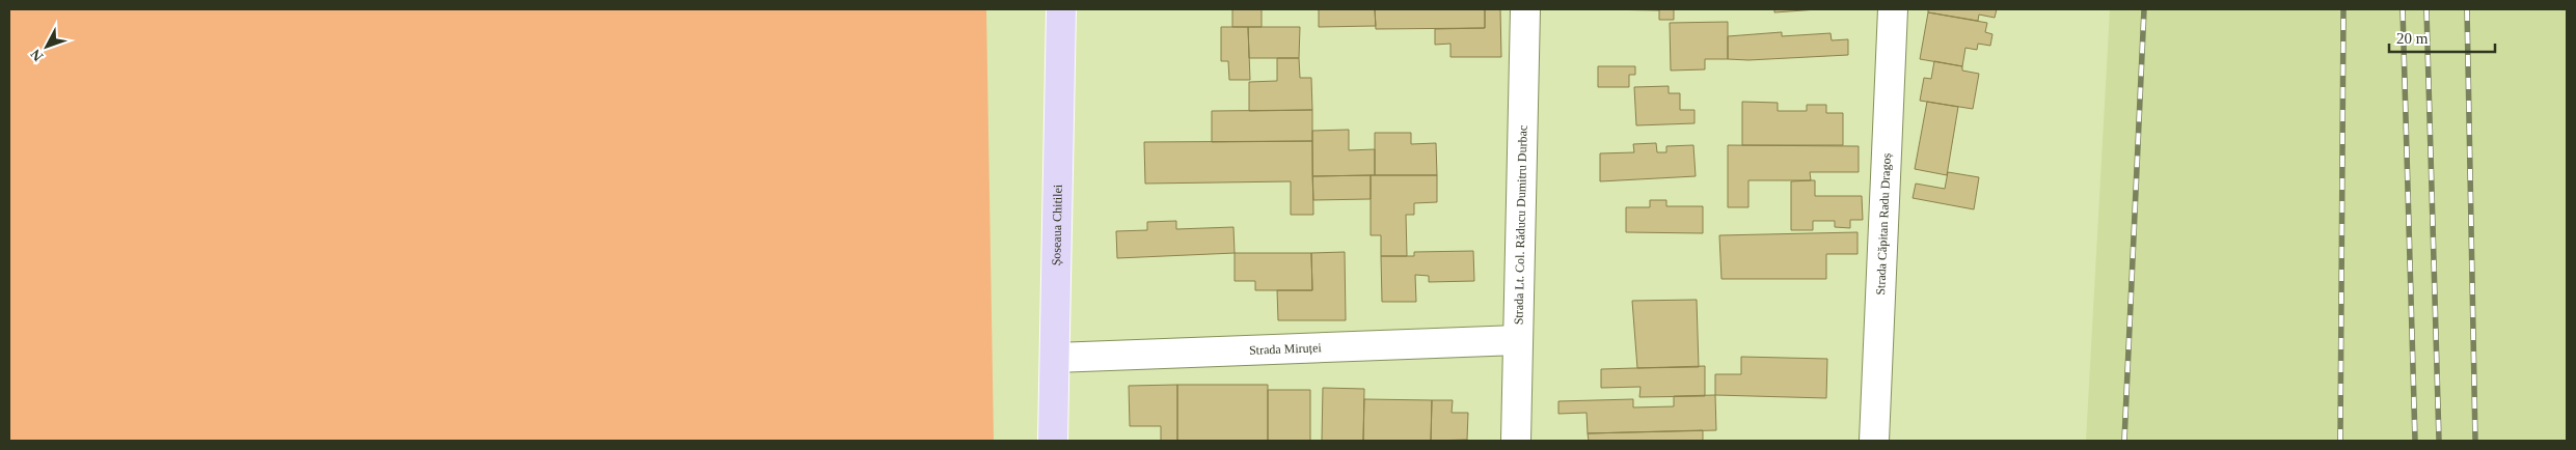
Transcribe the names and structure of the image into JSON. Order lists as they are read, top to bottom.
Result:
{
  "streets": {
    "main road": ["Șoseaua Chitilei"],
    "street": ["Strada Lt. Col. Răducu Dumitru Durbac", "Strada Căpitan Radu Dragoș", "Strada Miruței"]
  },
  "crossings": [
    ["Șoseaua Chitilei", "Strada Miruței"],
    ["Strada Lt. Col. Răducu Dumitru Durbac", "Strada Miruței"]
  ],
  "scale_bar": "20 m",
  "north": "bottom left"
}
